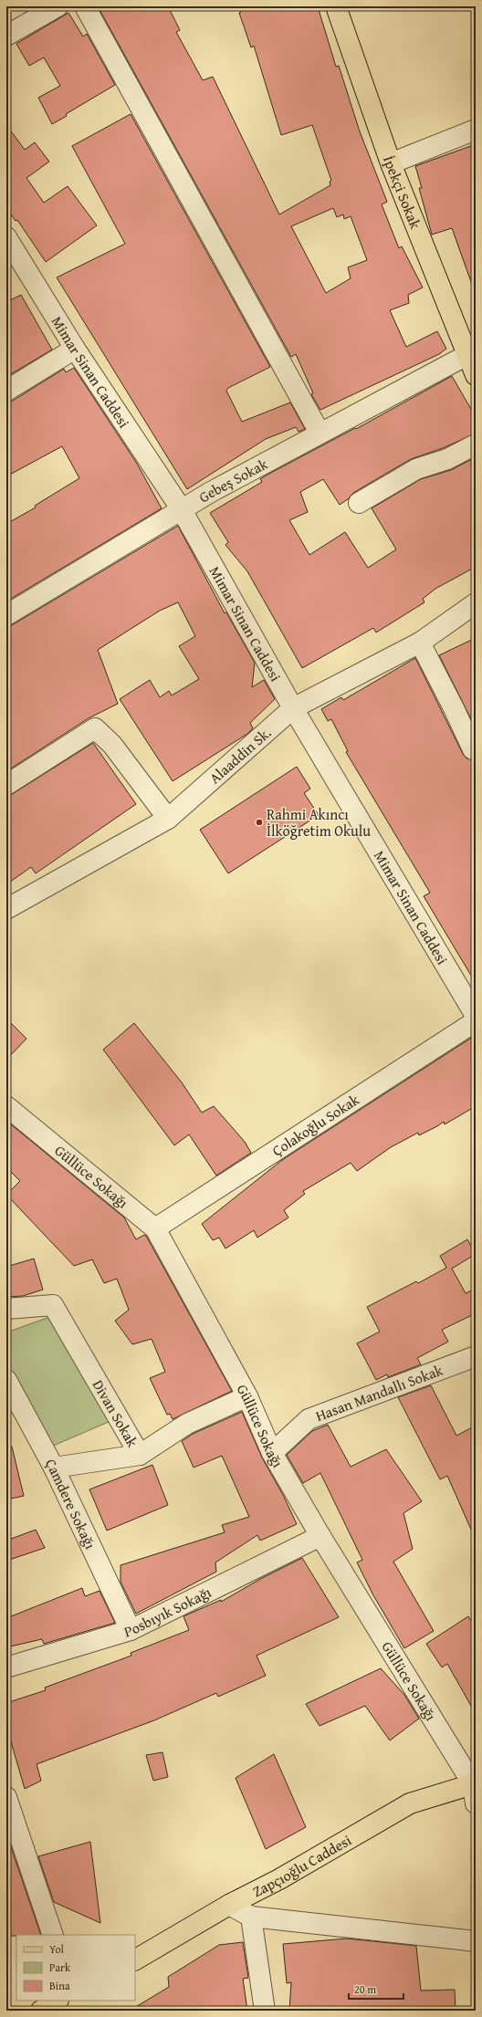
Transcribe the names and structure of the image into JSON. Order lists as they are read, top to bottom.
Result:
{
  "streets": {
    "main road": ["İpekçi Sokak", "Zapçıoğlu Caddesi"],
    "street": [
      "Mimar Sinan Caddesi",
      "Gebeş Sokak",
      "Alaaddin Sk.",
      "Çolakoğlu Sokak",
      "Güllüce Sokağı",
      "Hasan Mandallı Sokak",
      "Divan Sokak",
      "Çamdere Sokağı",
      "Posbıyık Sokağı"
    ]
  },
  "crossings": [
    ["İpekçi Sokak", "Gebeş Sokak"],
    ["Mimar Sinan Caddesi", "Gebeş Sokak"],
    ["Mimar Sinan Caddesi", "Alaaddin Sk."],
    ["Çolakoğlu Sokak", "Güllüce Sokağı"],
    ["Güllüce Sokağı", "Hasan Mandallı Sokak"],
    ["Güllüce Sokağı", "Divan Sokak"],
    ["Güllüce Sokağı", "Posbıyık Sokağı"],
    ["Güllüce Sokağı", "Zapçıoğlu Caddesi"],
    ["Çamdere Sokağı", "Posbıyık Sokağı"]
  ],
  "places": ["Rahmi Akıncı İlköğretim Okulu"],
  "legend": ["Yol", "Park", "Bina"],
  "scale_bar": "20 m"
}
